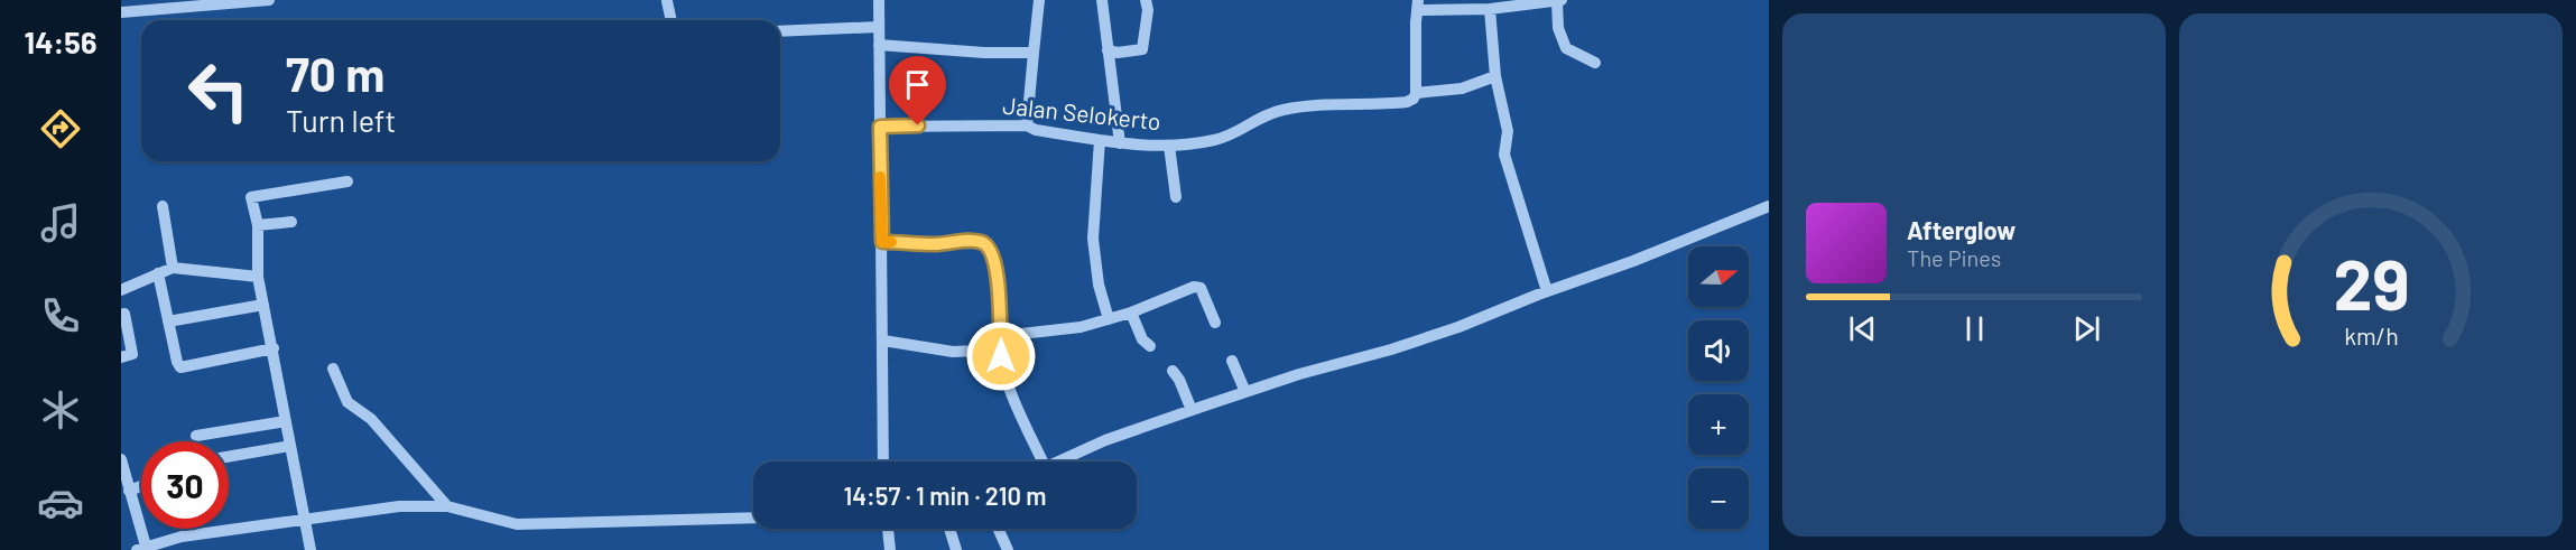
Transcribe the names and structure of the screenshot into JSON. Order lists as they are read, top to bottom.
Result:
{
  "streets": {
    "street": ["Jalan Selokerto"]
  },
  "north": "right",
  "page": {
    "tabs": "14:56",
    "turn": ["70 m", "Turn left"],
    "song": ["Afterglow", "The Pines"],
    "map_buttons": ["+", "−"],
    "limit": "30",
    "trip": "14:57 · 1 min · 210 m",
    "gauge": ["29", "km/h"]
  }
}
